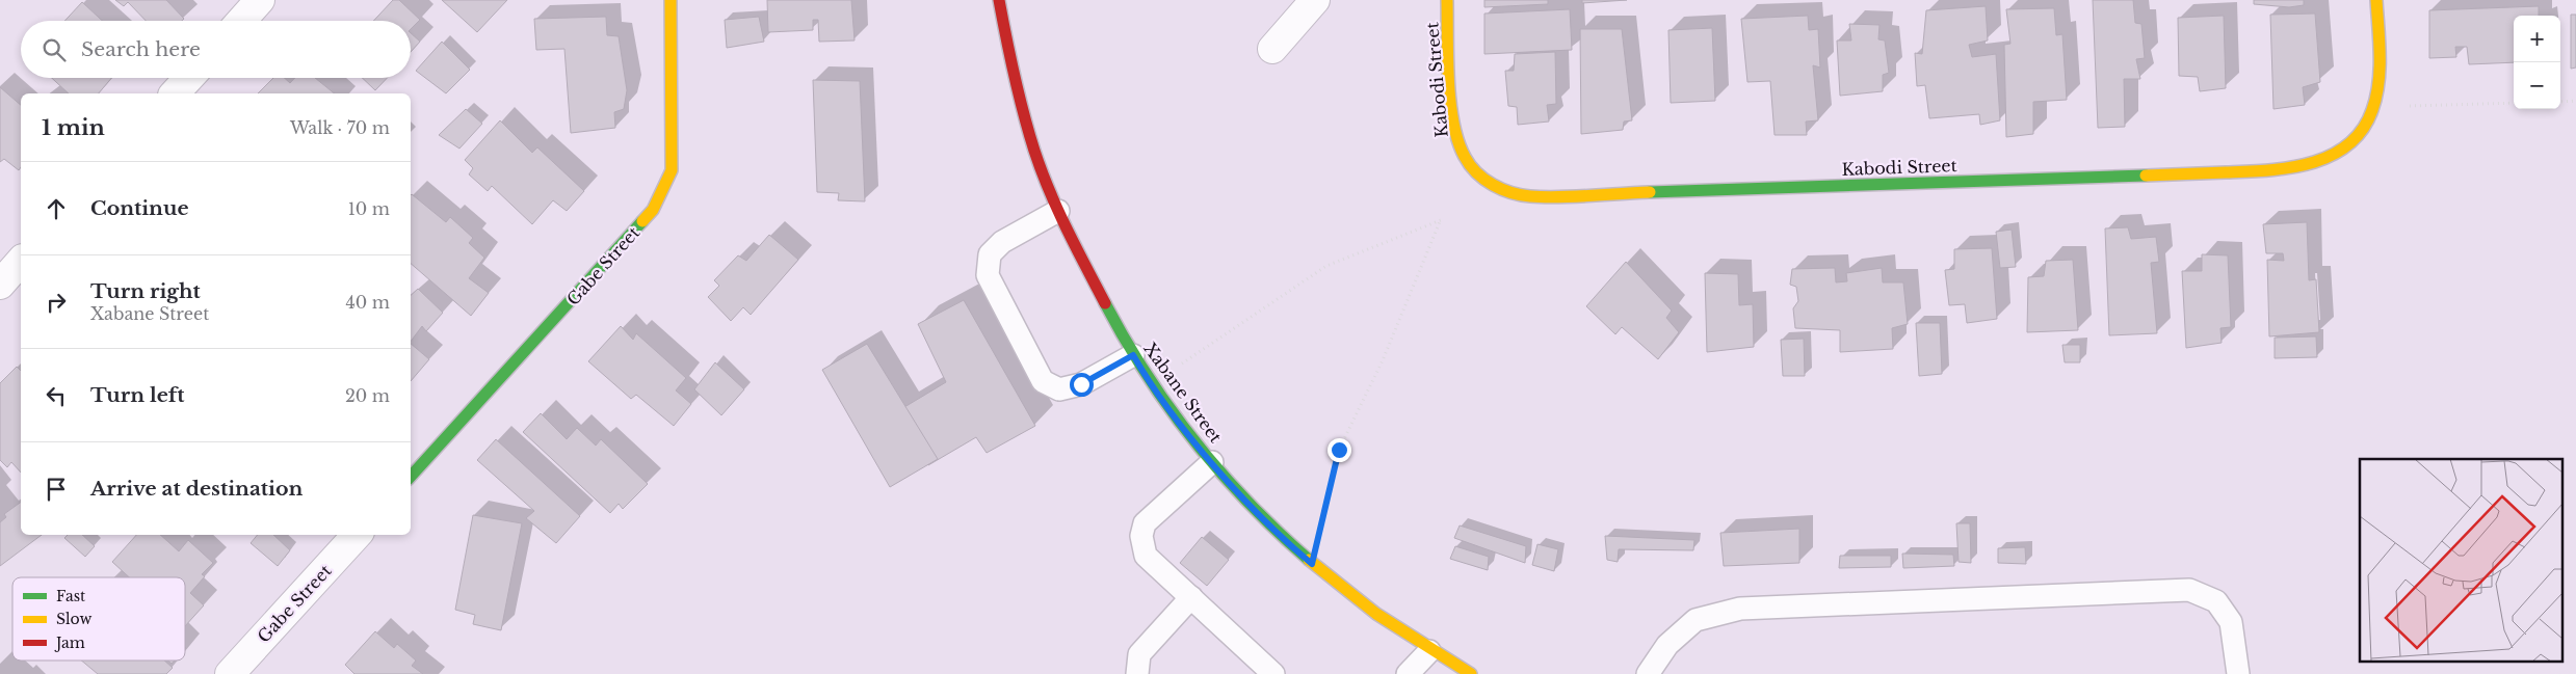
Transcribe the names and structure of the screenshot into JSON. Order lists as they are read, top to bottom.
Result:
{
  "streets": {
    "street": ["Kabodi Street", "Gabe Street", "Xabane Street"]
  },
  "legend": ["Fast", "Slow", "Jam"],
  "page": {
    "map_buttons": ["+", "−"],
    "search": "Search here",
    "heading": ["1 min", "Walk · 70 m"],
    "list": [
      ["Continue", "10 m"],
      ["Turn right", "Xabane Street", "40 m"],
      ["Turn left", "20 m"],
      "Arrive at destination"
    ]
  }
}
